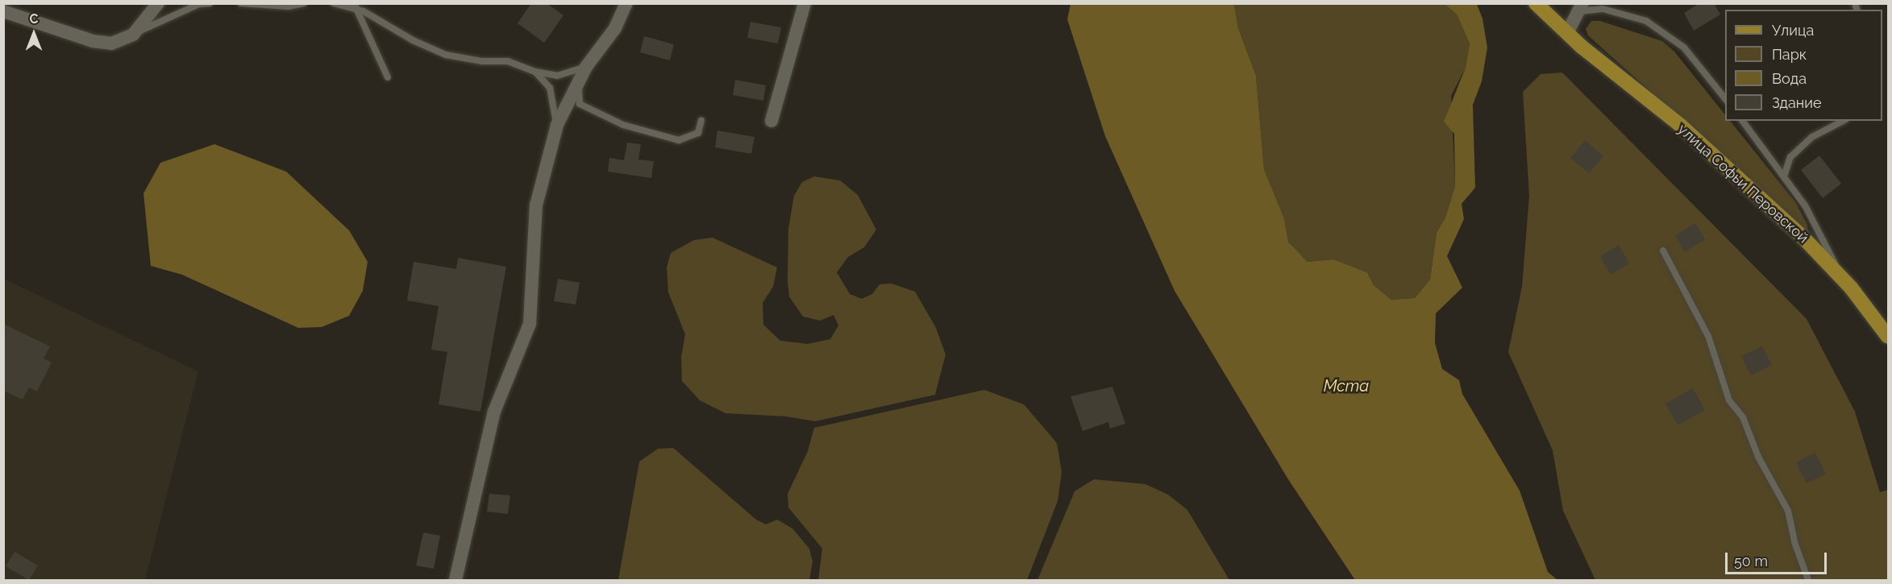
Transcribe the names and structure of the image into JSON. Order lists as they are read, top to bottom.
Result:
{
  "streets": {
    "main road": ["улица Софьи Перовской"]
  },
  "water": ["Мста"],
  "legend": [
    "Улица",
    "Парк",
    "Вода",
    "Здание"
  ],
  "scale_bar": "50 m",
  "north": "top"
}
